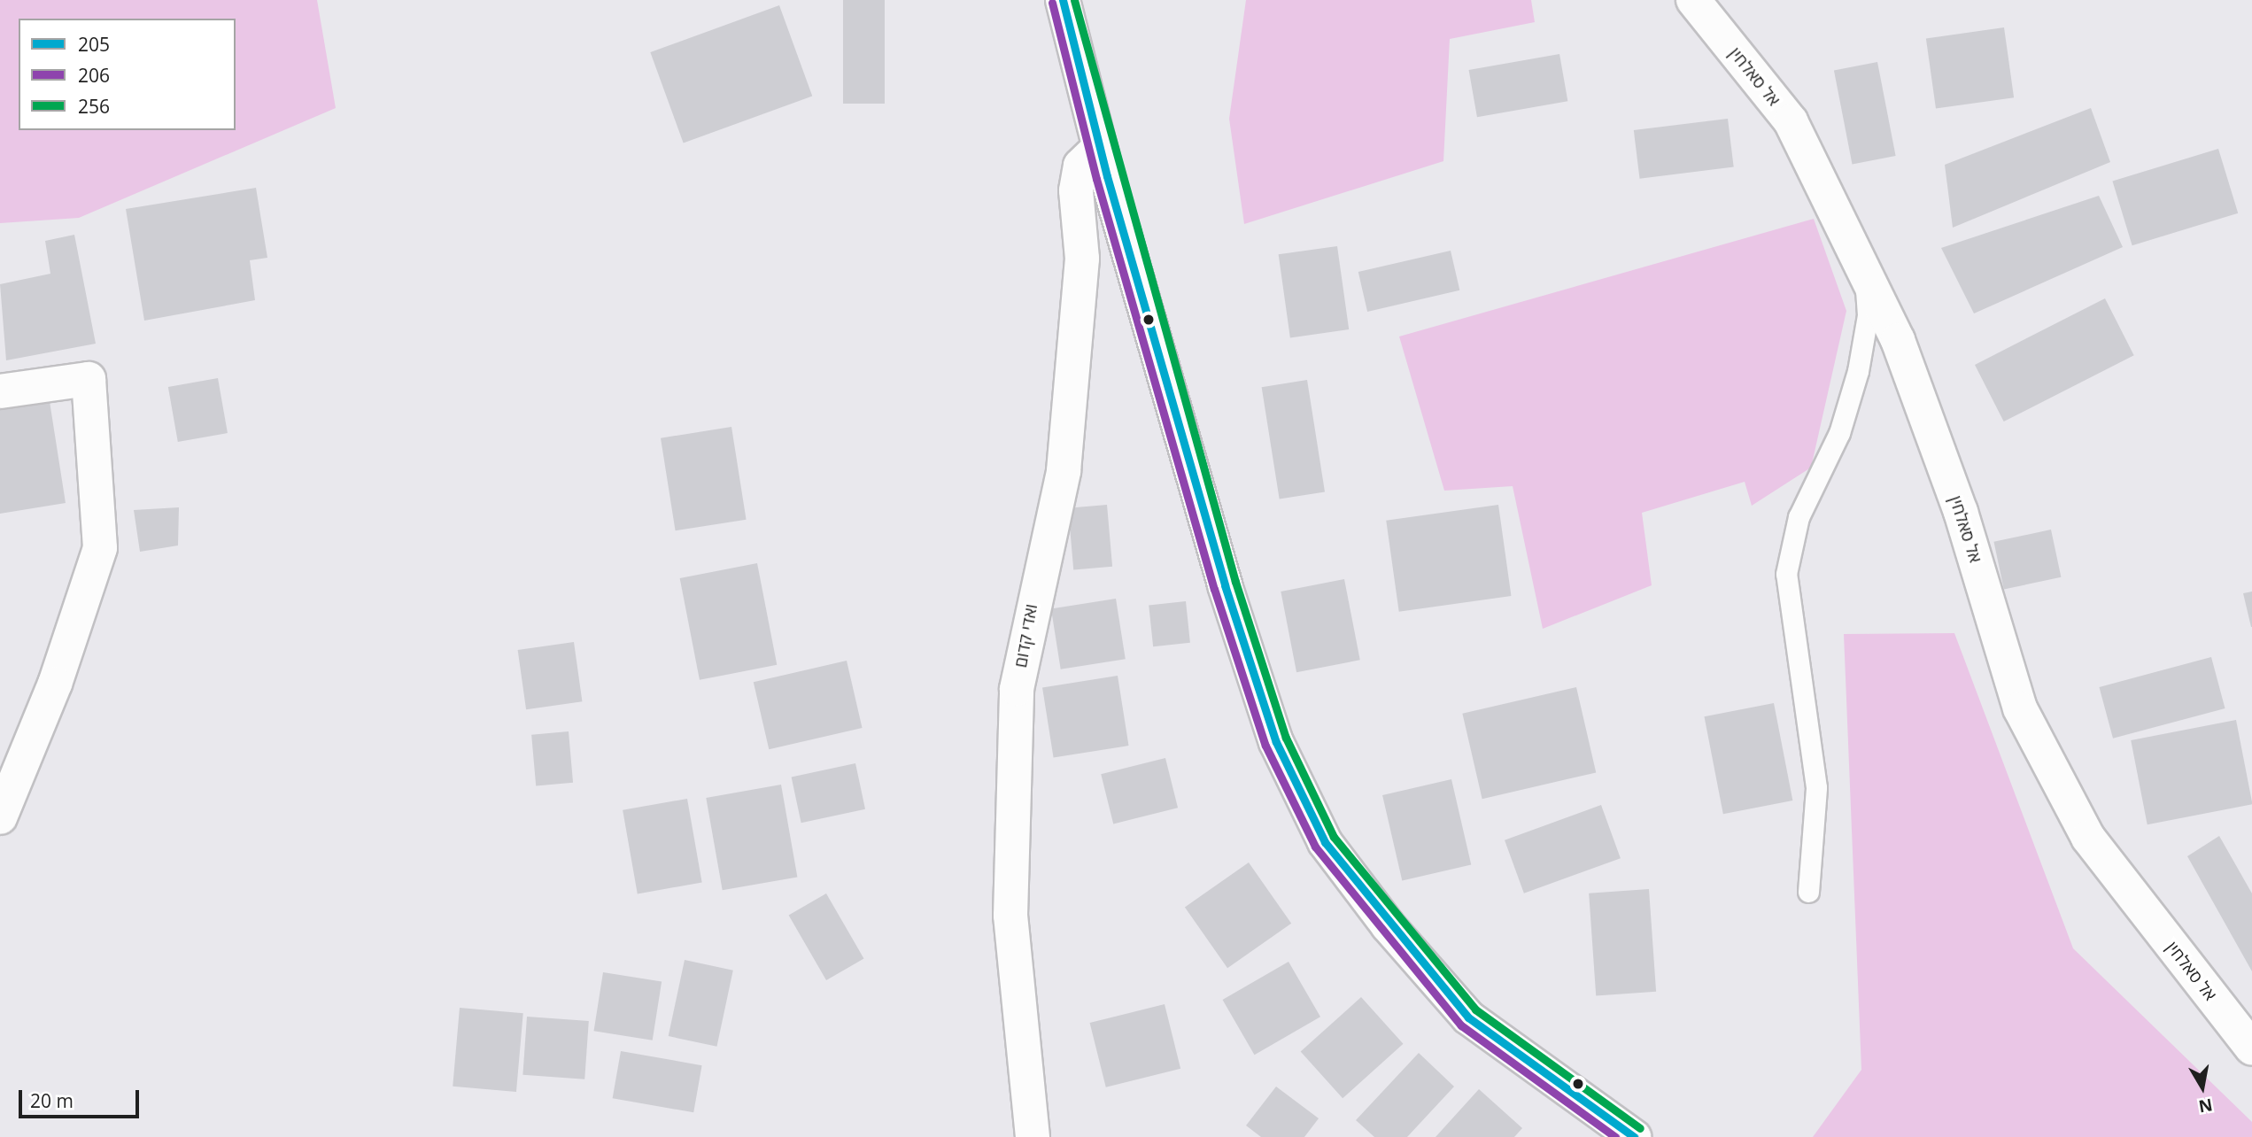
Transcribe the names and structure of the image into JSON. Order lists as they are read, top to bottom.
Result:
{
  "streets": {
    "street": ["אל סאלחין", "ואדי קדום"]
  },
  "lines": ["transit line 205", "transit line 256", "transit line 206"],
  "legend": ["205", "206", "256"],
  "scale_bar": "20 m",
  "north": "bottom"
}
